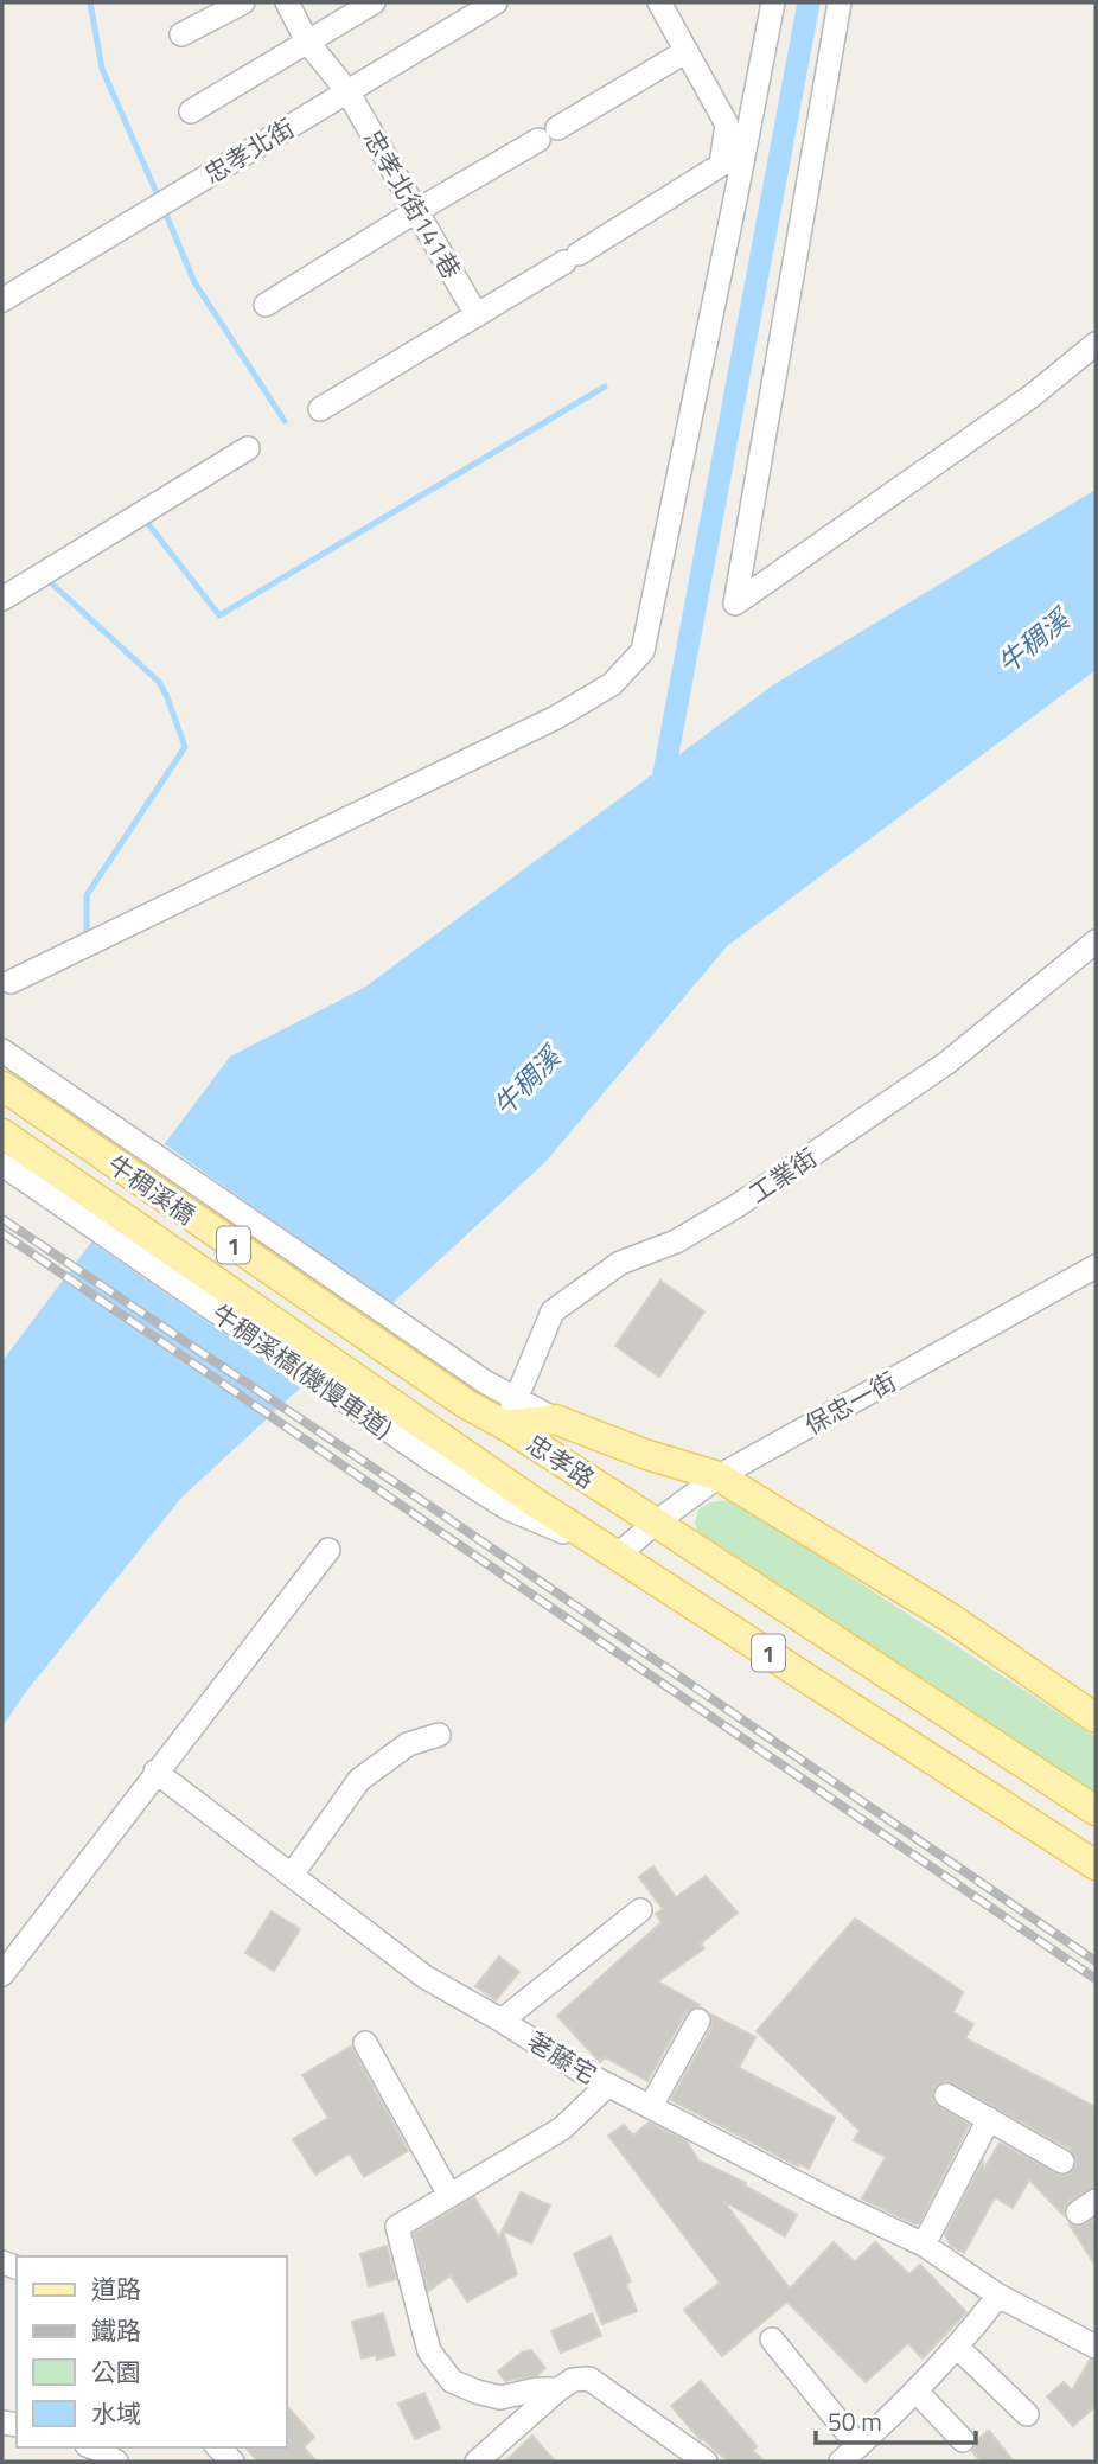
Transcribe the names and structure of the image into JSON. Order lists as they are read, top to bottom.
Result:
{
  "streets": {
    "main road": ["牛稠溪橋", "1", "忠孝路"],
    "street": [
      "忠孝北街",
      "忠孝北街141巷",
      "工業街",
      "牛稠溪橋(機慢車道)",
      "保忠一街",
      "荖藤宅"
    ]
  },
  "crossings": [
    ["忠孝北街", "忠孝北街141巷"],
    ["工業街", "1"],
    ["工業街", "忠孝路"],
    ["牛稠溪橋", "1"],
    ["牛稠溪橋", "牛稠溪橋(機慢車道)"],
    ["牛稠溪橋", "忠孝路"],
    ["1", "忠孝路"],
    ["牛稠溪橋(機慢車道)", "忠孝路"],
    ["保忠一街", "忠孝路"]
  ],
  "water": ["牛稠溪"],
  "legend": [
    "道路",
    "鐵路",
    "公園",
    "水域"
  ],
  "scale_bar": "50 m"
}
